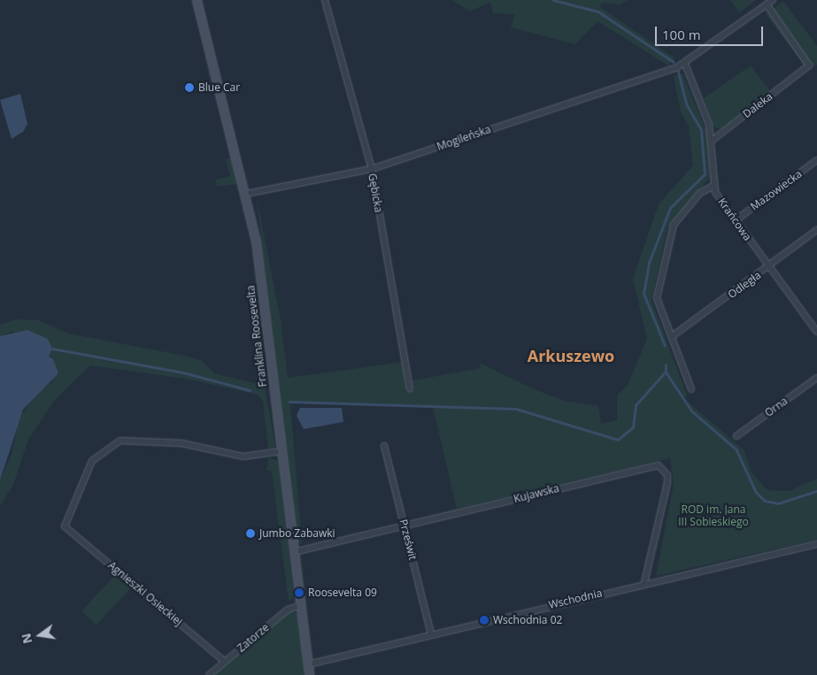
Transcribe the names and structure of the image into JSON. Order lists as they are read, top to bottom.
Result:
{
  "streets": {
    "street": [
      "Daleka",
      "Mogileńska",
      "Mazowiecka",
      "Gębicka",
      "Krańcowa",
      "Odległa",
      "Franklina Roosevelta",
      "Orna",
      "Kujawska",
      "Prześwit",
      "Agnieszki Osieckiej",
      "Wschodnia",
      "Zatorze"
    ]
  },
  "crossings": [
    ["Daleka", "Mogileńska"],
    ["Daleka", "Krańcowa"],
    ["Mogileńska", "Gębicka"],
    ["Mogileńska", "Krańcowa"],
    ["Mogileńska", "Franklina Roosevelta"],
    ["Mazowiecka", "Krańcowa"],
    ["Krańcowa", "Odległa"],
    ["Franklina Roosevelta", "Kujawska"],
    ["Franklina Roosevelta", "Agnieszki Osieckiej"],
    ["Franklina Roosevelta", "Wschodnia"],
    ["Franklina Roosevelta", "Zatorze"],
    ["Kujawska", "Prześwit"],
    ["Kujawska", "Wschodnia"],
    ["Prześwit", "Wschodnia"],
    ["Agnieszki Osieckiej", "Zatorze"]
  ],
  "districts": ["Arkuszewo"],
  "parks": ["ROD im. Jana III Sobieskiego"],
  "places": [
    "Blue Car",
    "Jumbo Zabawki",
    "Roosevelta 09",
    "Wschodnia 02"
  ],
  "scale_bar": "100 m",
  "north": "left"
}
